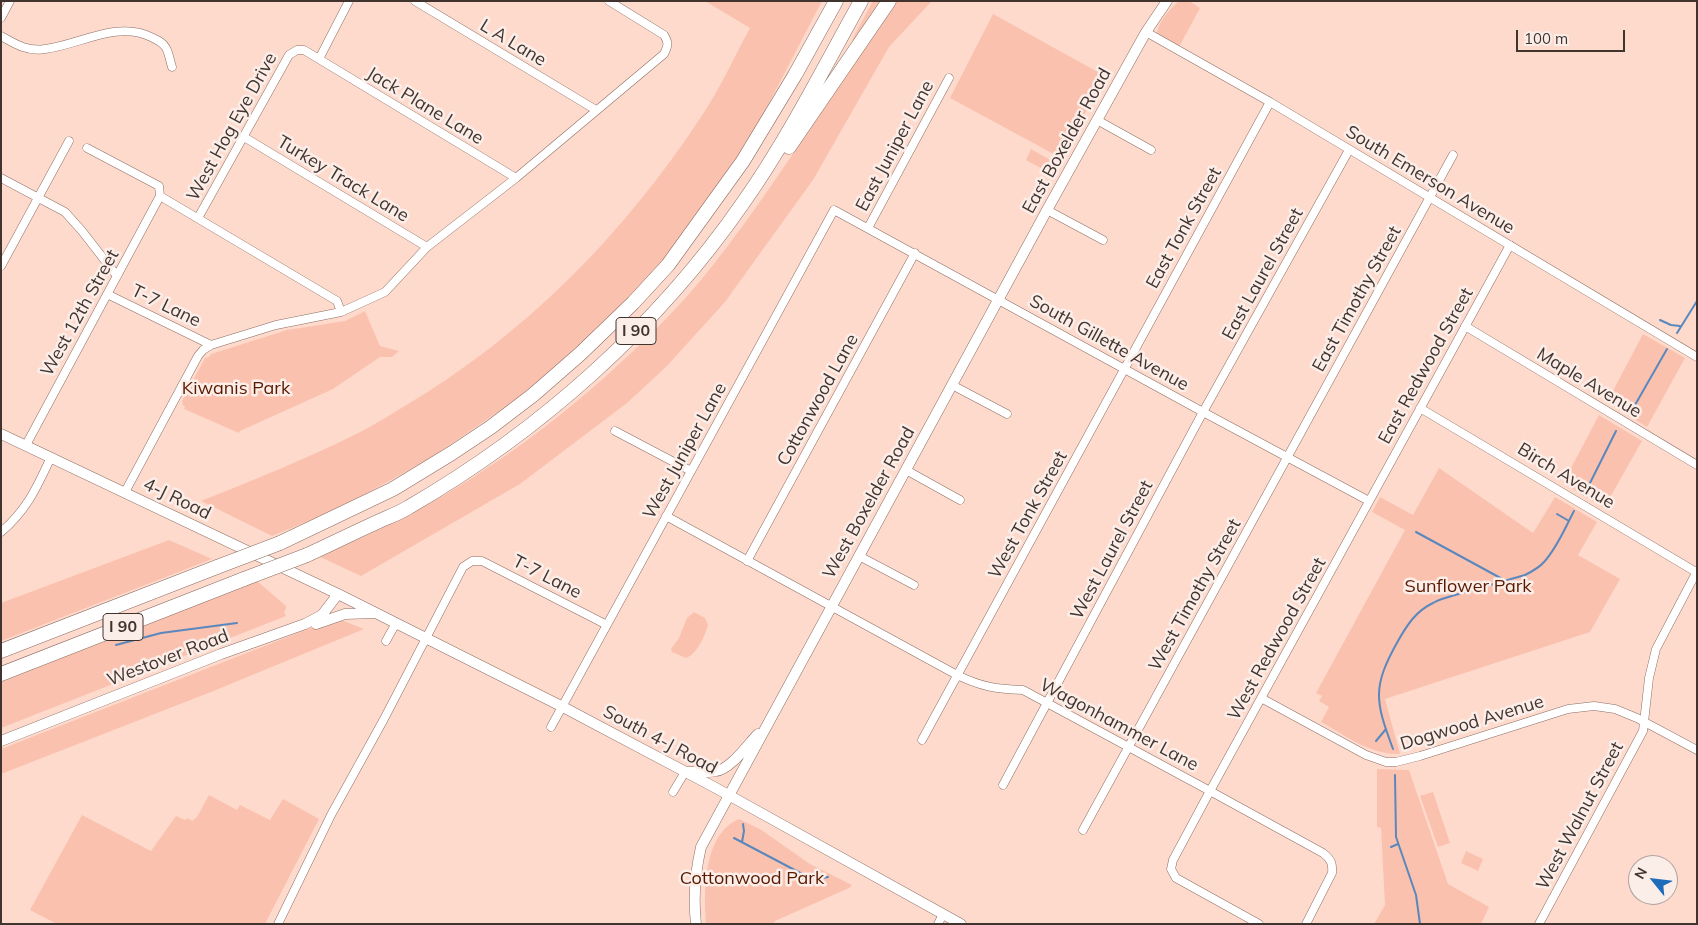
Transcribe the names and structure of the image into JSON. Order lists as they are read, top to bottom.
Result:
{
  "streets": {
    "highway": ["I 90"],
    "main road": [
      "East Boxelder Road",
      "4-J Road",
      "West Boxelder Road",
      "Westover Road",
      "South 4-J Road"
    ],
    "street": [
      "L A Lane",
      "Jack Plane Lane",
      "West Hog Eye Drive",
      "East Juniper Lane",
      "Turkey Track Lane",
      "South Emerson Avenue",
      "East Tonk Street",
      "East Laurel Street",
      "East Timothy Street",
      "T-7 Lane",
      "West 12th Street",
      "South Gillette Avenue",
      "East Redwood Street",
      "Maple Avenue",
      "Cottonwood Lane",
      "West Juniper Lane",
      "Birch Avenue",
      "West Tonk Street",
      "West Laurel Street",
      "West Timothy Street",
      "West Redwood Street",
      "Dogwood Avenue",
      "Wagonhammer Lane",
      "West Walnut Street"
    ]
  },
  "crossings": [
    ["Jack Plane Lane", "West Hog Eye Drive"],
    ["West Hog Eye Drive", "Turkey Track Lane"],
    ["East Boxelder Road", "South Emerson Avenue"],
    ["East Boxelder Road", "South Gillette Avenue"],
    ["East Boxelder Road", "West Boxelder Road"],
    ["East Juniper Lane", "South Gillette Avenue"],
    ["South Emerson Avenue", "East Tonk Street"],
    ["South Emerson Avenue", "East Laurel Street"],
    ["South Emerson Avenue", "East Timothy Street"],
    ["South Emerson Avenue", "East Redwood Street"],
    ["East Tonk Street", "South Gillette Avenue"],
    ["East Tonk Street", "West Tonk Street"],
    ["East Laurel Street", "South Gillette Avenue"],
    ["East Laurel Street", "West Laurel Street"],
    ["East Timothy Street", "South Gillette Avenue"],
    ["East Timothy Street", "West Timothy Street"],
    ["T-7 Lane", "West 12th Street"],
    ["T-7 Lane", "West Juniper Lane"],
    ["T-7 Lane", "South 4-J Road"],
    ["West 12th Street", "4-J Road"],
    ["South Gillette Avenue", "East Redwood Street"],
    ["South Gillette Avenue", "Cottonwood Lane"],
    ["South Gillette Avenue", "West Juniper Lane"],
    ["South Gillette Avenue", "West Boxelder Road"],
    ["South Gillette Avenue", "West Tonk Street"],
    ["South Gillette Avenue", "West Laurel Street"],
    ["South Gillette Avenue", "West Timothy Street"],
    ["South Gillette Avenue", "West Redwood Street"],
    ["East Redwood Street", "Maple Avenue"],
    ["East Redwood Street", "Birch Avenue"],
    ["East Redwood Street", "West Redwood Street"],
    ["Cottonwood Lane", "Wagonhammer Lane"],
    ["West Juniper Lane", "Wagonhammer Lane"],
    ["West Juniper Lane", "South 4-J Road"],
    ["Birch Avenue", "West Walnut Street"],
    ["4-J Road", "Westover Road"],
    ["4-J Road", "South 4-J Road"],
    ["West Boxelder Road", "Wagonhammer Lane"],
    ["West Tonk Street", "Wagonhammer Lane"],
    ["West Laurel Street", "Wagonhammer Lane"],
    ["West Timothy Street", "Wagonhammer Lane"],
    ["West Redwood Street", "Dogwood Avenue"],
    ["West Redwood Street", "Wagonhammer Lane"],
    ["Westover Road", "South 4-J Road"],
    ["Dogwood Avenue", "West Walnut Street"]
  ],
  "parks": ["Kiwanis Park", "Sunflower Park", "Cottonwood Park"],
  "scale_bar": "100 m",
  "north": "top left"
}
